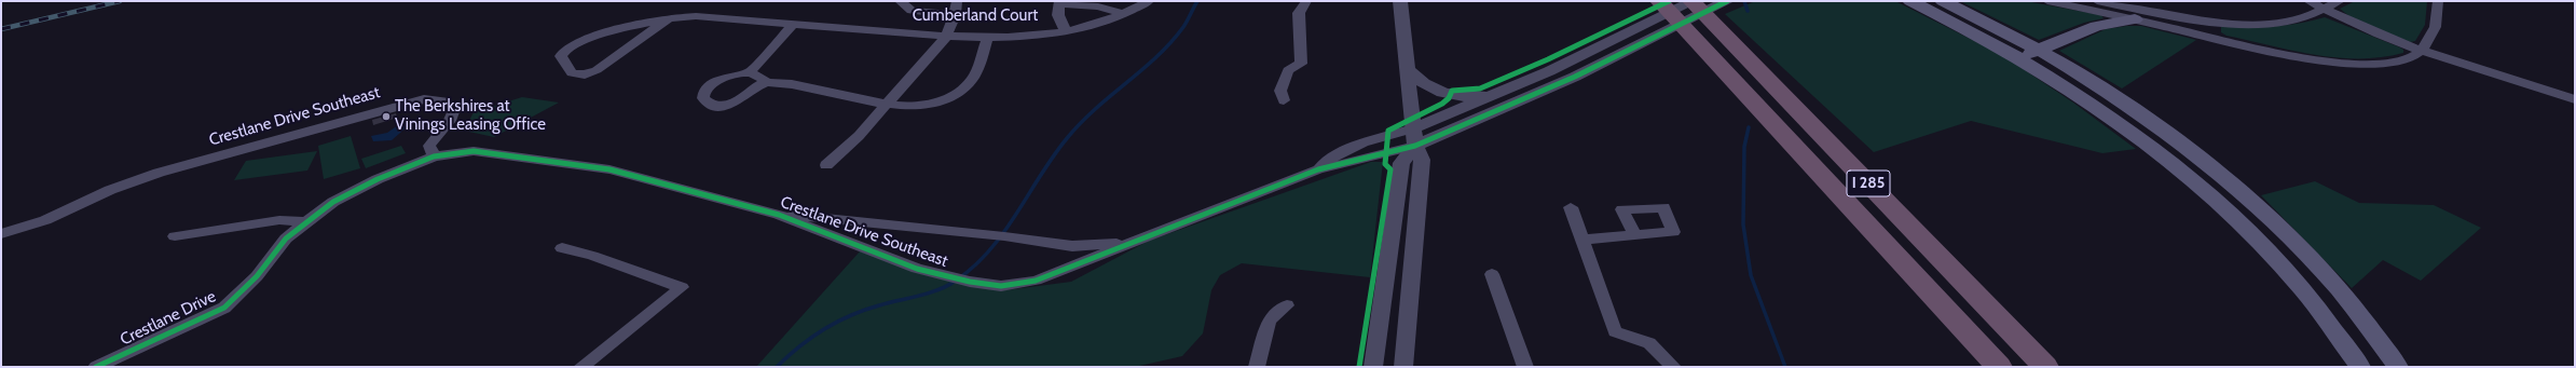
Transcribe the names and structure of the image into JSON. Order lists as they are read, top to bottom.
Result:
{
  "streets": {
    "highway": ["I 285"],
    "street": ["Cumberland Court", "Crestlane Drive Southeast", "Crestlane Drive"]
  },
  "crossings": [
    ["Crestlane Drive Southeast", "Crestlane Drive"]
  ],
  "places": ["The Berkshires at Vinings Leasing Office"]
}
